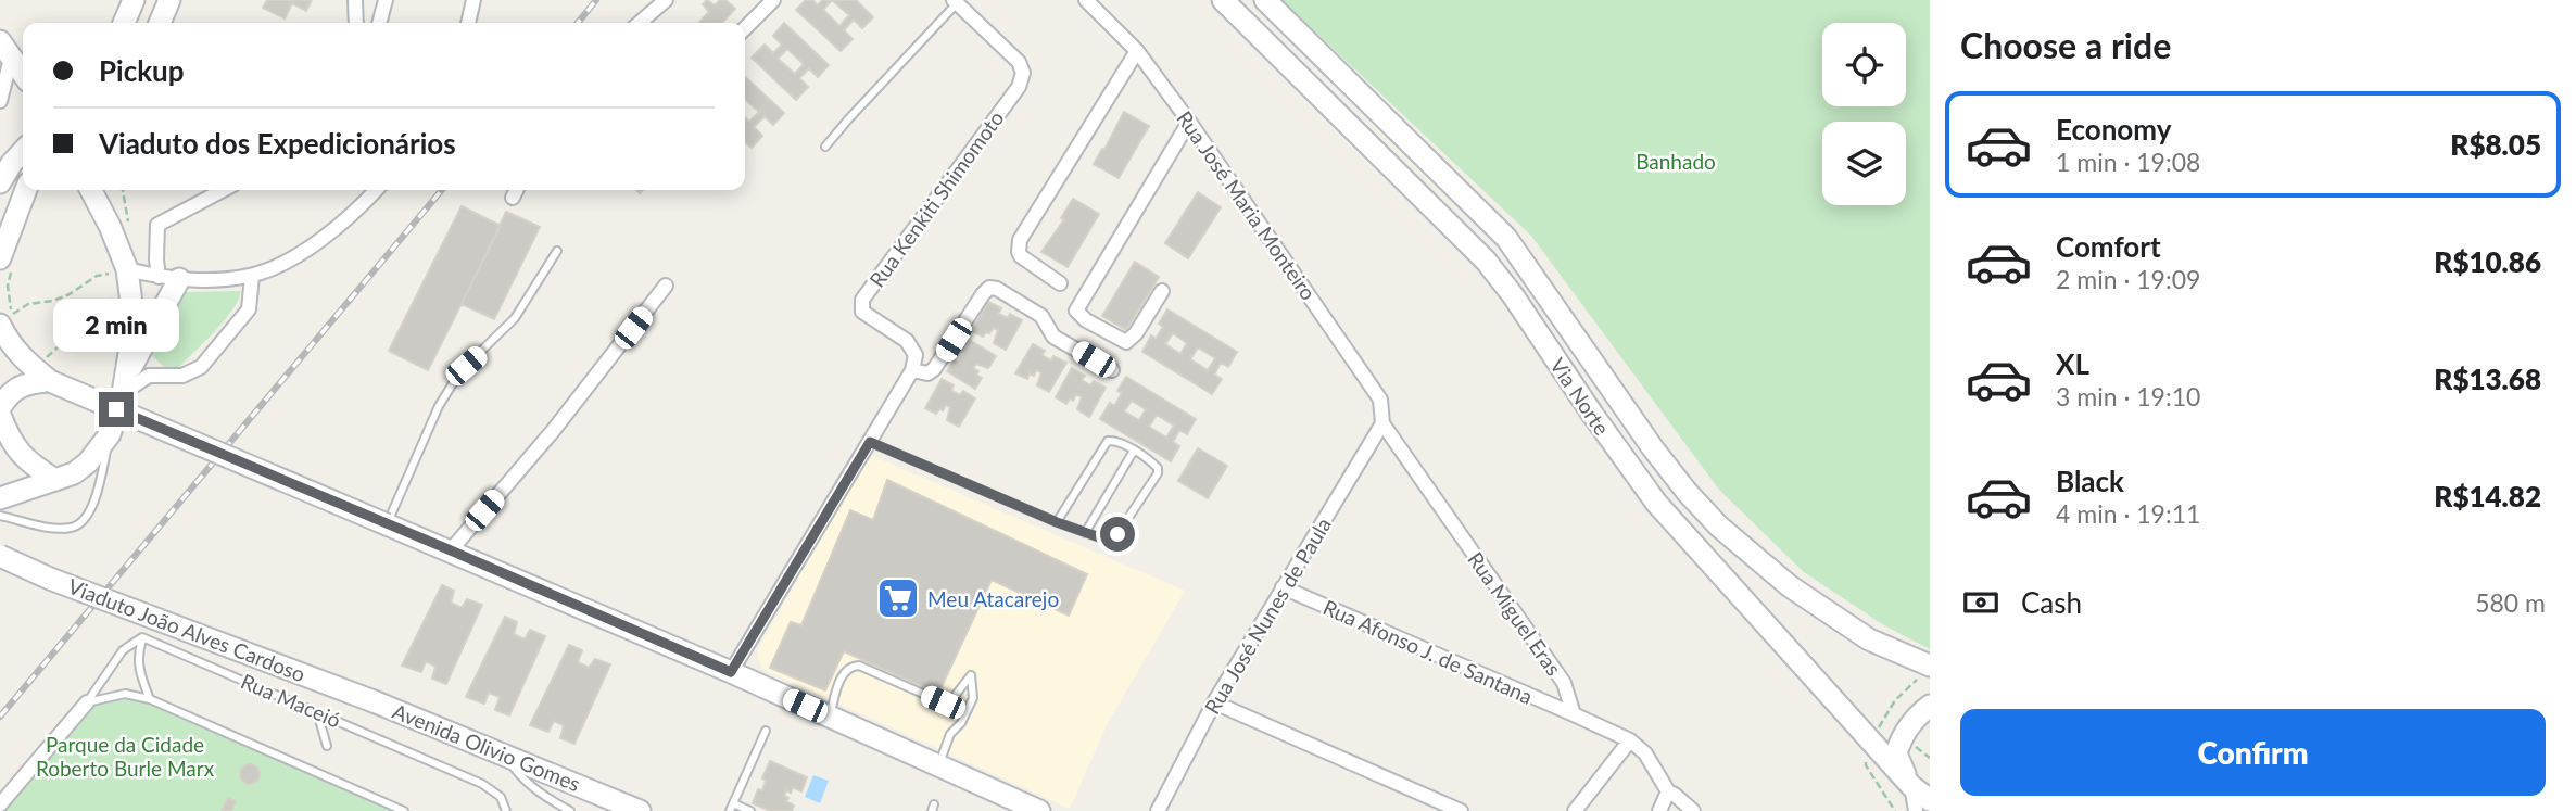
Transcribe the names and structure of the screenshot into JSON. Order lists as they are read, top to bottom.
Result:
{
  "streets": {
    "main road": ["Via Norte", "Viaduto João Alves Cardoso", "Avenida Olivio Gomes"],
    "street": [
      "Rua Kenkiti Shimomoto",
      "Rua José Maria Monteiro",
      "Rua Miguel Eras",
      "Rua José Nunes de Paula",
      "Rua Afonso J. de Santana"
    ],
    "lane": ["Rua Maceió"]
  },
  "crossings": [
    ["Rua José Maria Monteiro", "Rua Miguel Eras"],
    ["Rua José Maria Monteiro", "Rua José Nunes de Paula"],
    ["Rua Miguel Eras", "Rua José Nunes de Paula"],
    ["Rua Miguel Eras", "Rua Afonso J. de Santana"],
    ["Rua José Nunes de Paula", "Rua Afonso J. de Santana"],
    ["Viaduto João Alves Cardoso", "Avenida Olivio Gomes"]
  ],
  "parks": ["Banhado", "Parque da Cidade Roberto Burle Marx"],
  "places": {
    "supermarket": ["Meu Atacarejo"]
  },
  "page": {
    "heading": "Choose a ride",
    "banner": ["Pickup", "Viaduto dos Expedicionários"],
    "list": [
      {
        "name": "Economy",
        "note": "1 min · 19:08",
        "value": "R$8.05"
      },
      {
        "name": "Comfort",
        "note": "2 min · 19:09",
        "value": "R$10.86"
      },
      {
        "name": "XL",
        "note": "3 min · 19:10",
        "value": "R$13.68"
      },
      {
        "name": "Black",
        "note": "4 min · 19:11",
        "value": "R$14.82"
      }
    ],
    "bubble": "2 min",
    "pay": ["Cash", "580 m"],
    "buttons": "Confirm"
  }
}
